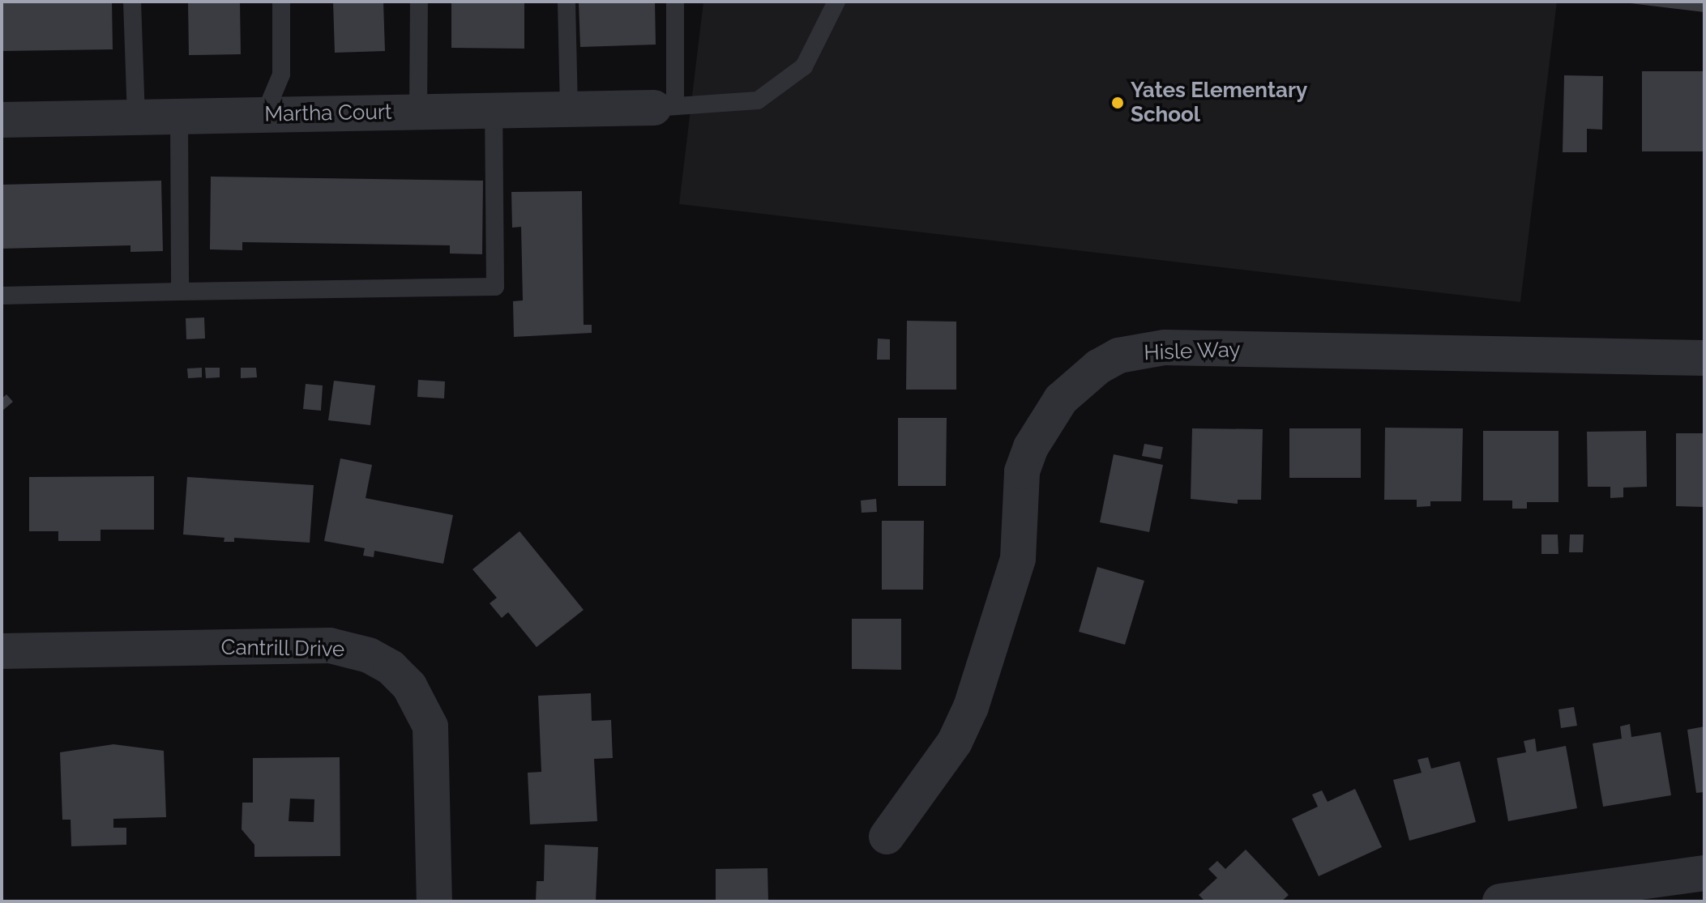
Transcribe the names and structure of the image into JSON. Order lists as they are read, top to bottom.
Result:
{
  "streets": {
    "street": ["Martha Court", "Hisle Way", "Cantrill Drive"]
  },
  "places": ["Yates Elementary School"]
}
